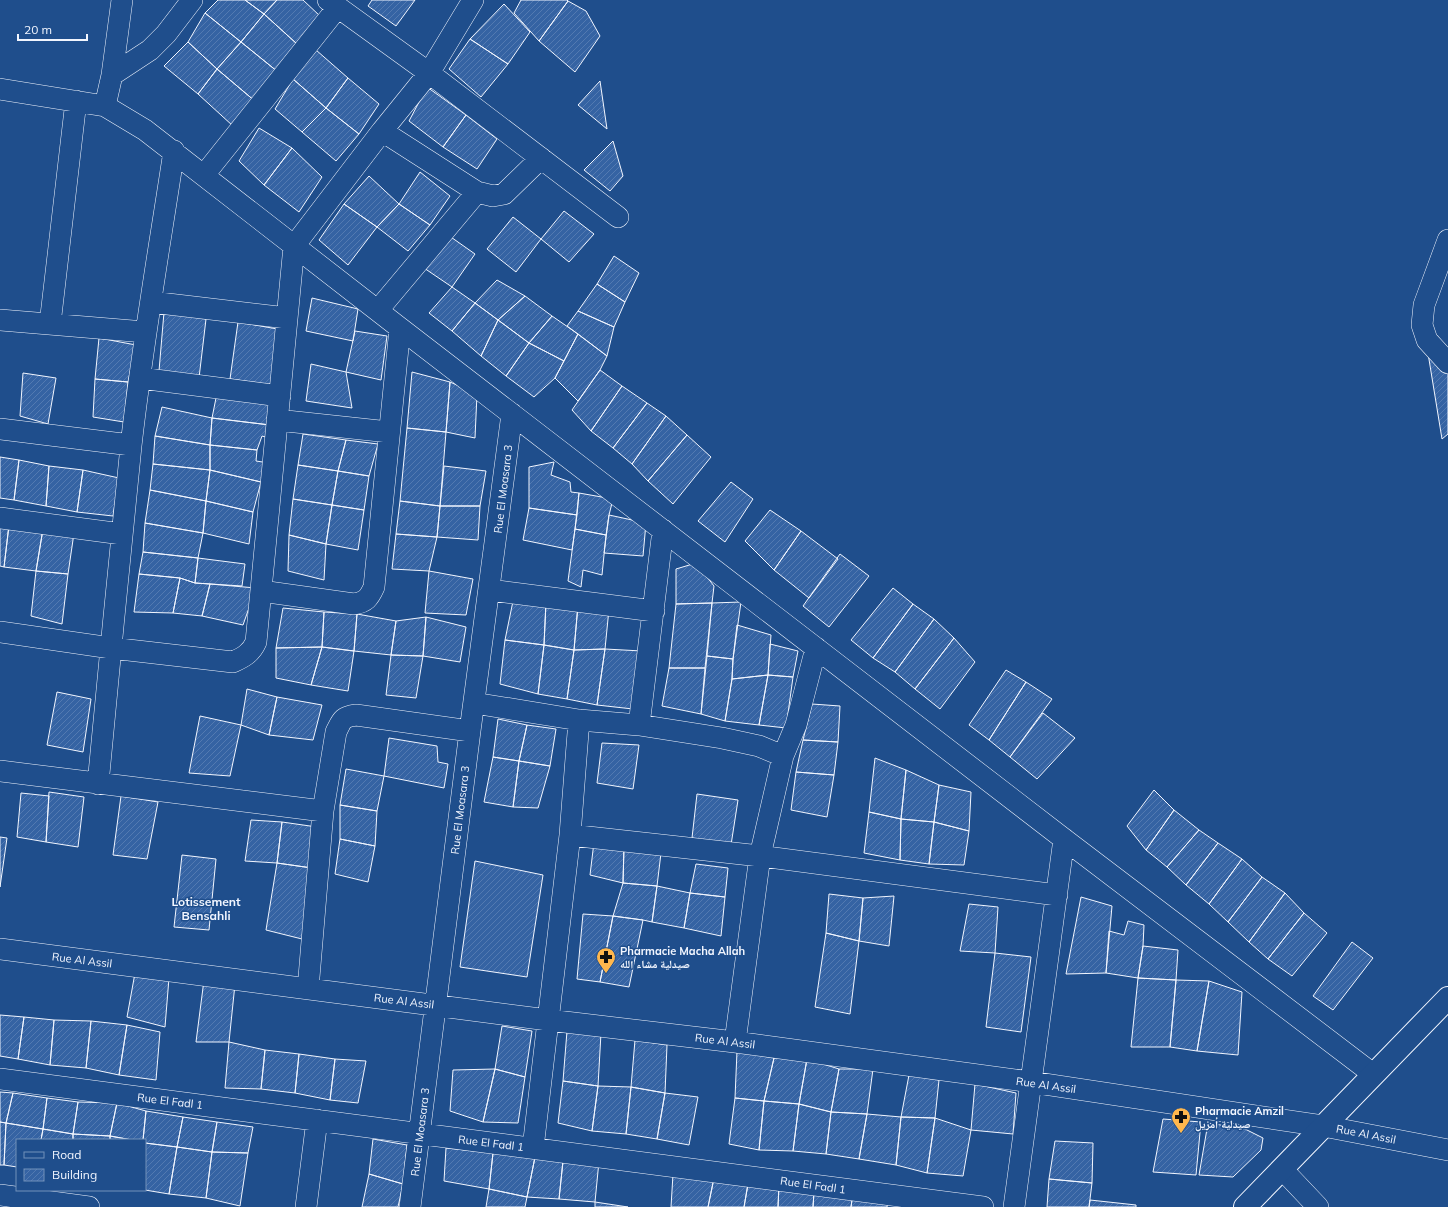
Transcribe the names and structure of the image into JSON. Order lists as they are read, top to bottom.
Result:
{
  "streets": {
    "street": ["Rue El Moasara 3", "Rue Al Assil", "Rue El Fadl 1"]
  },
  "crossings": [
    ["Rue El Moasara 3", "Rue Al Assil"],
    ["Rue El Moasara 3", "Rue El Fadl 1"]
  ],
  "districts": ["Lotissement Bensahli"],
  "places": {
    "pharmacy": ["Pharmacie Macha Allah صيدلية مشاء الله", "Pharmacie Amzil صيدلية أمزيل"]
  },
  "legend": ["Road", "Building"],
  "scale_bar": "20 m"
}
